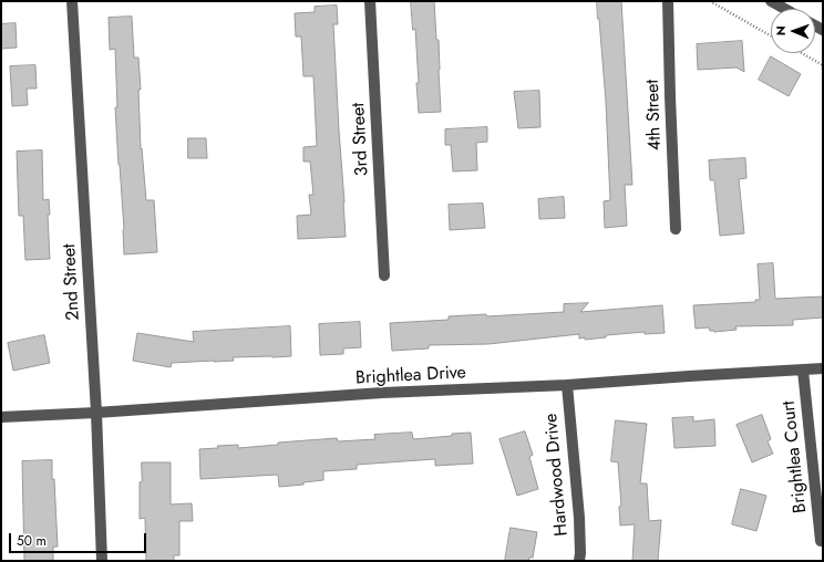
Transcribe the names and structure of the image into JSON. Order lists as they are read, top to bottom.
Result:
{
  "streets": {
    "street": [
      "4th Street",
      "3rd Street",
      "2nd Street",
      "Brightlea Drive",
      "Brightlea Court",
      "Hardwood Drive"
    ]
  },
  "crossings": [
    ["2nd Street", "Brightlea Drive"],
    ["Brightlea Drive", "Brightlea Court"],
    ["Brightlea Drive", "Hardwood Drive"]
  ],
  "scale_bar": "50 m",
  "north": "left"
}
